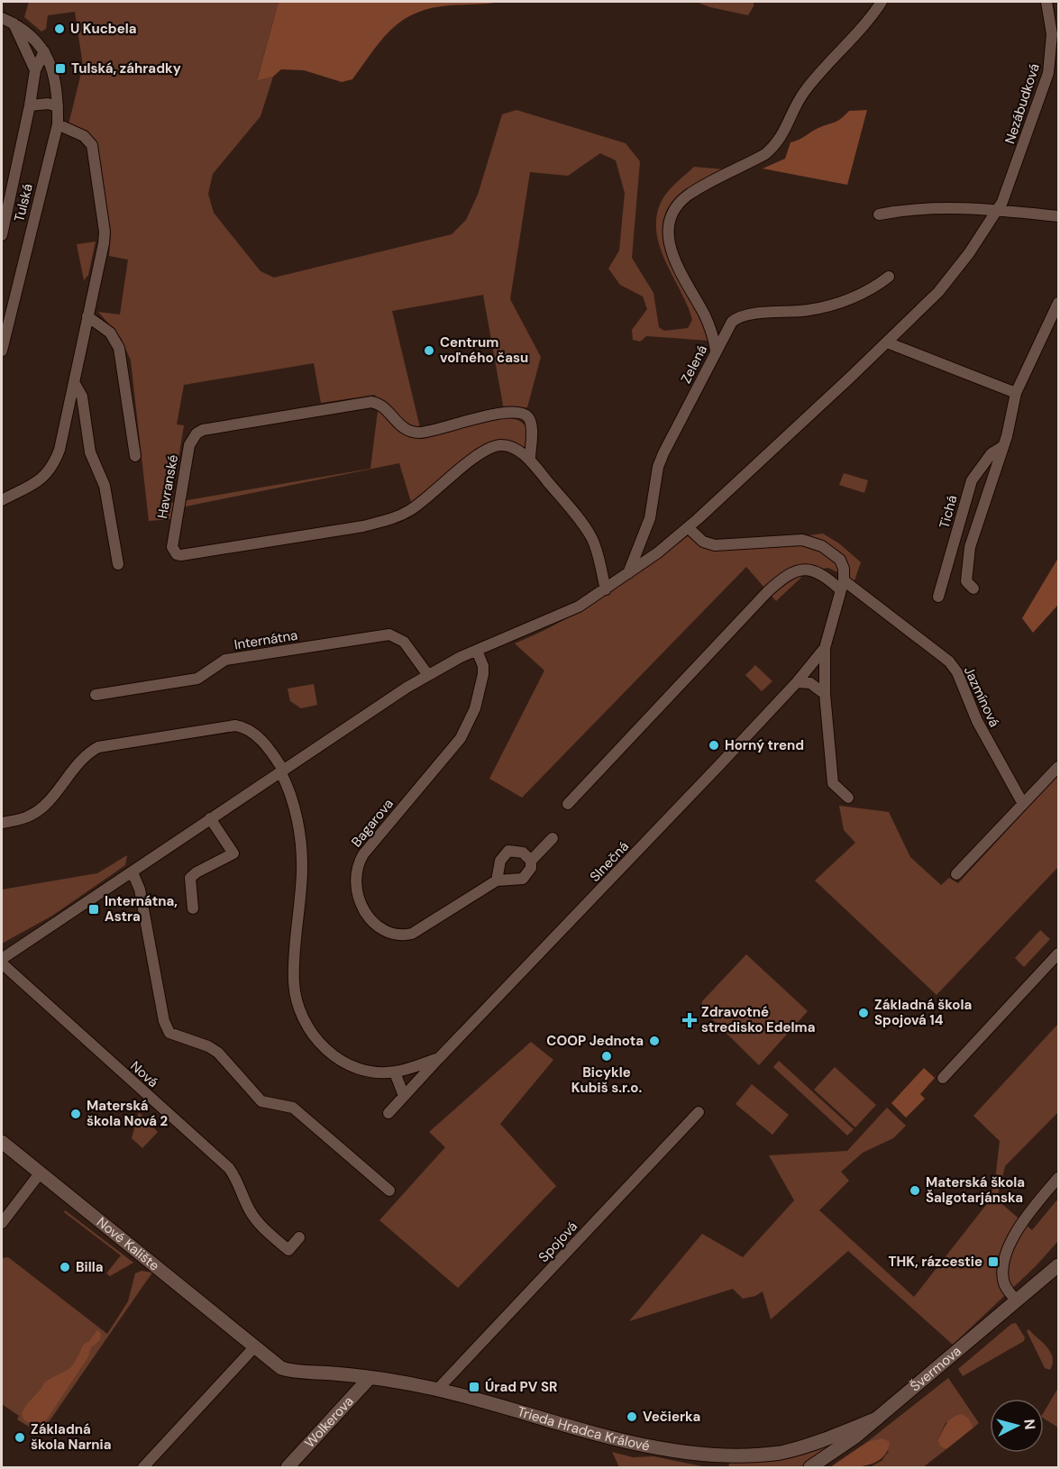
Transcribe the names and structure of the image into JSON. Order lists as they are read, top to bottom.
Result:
{
  "streets": {
    "street": [
      "Nezábudková",
      "Tulská",
      "Zelená",
      "Havranské",
      "Tichá",
      "Internátna",
      "Jazmínová",
      "Bagarova",
      "Slnečná",
      "Nová",
      "Spojová",
      "Nové Kalište",
      "Švermova",
      "Wolkerova",
      "Trieda Hradca Králové"
    ]
  },
  "crossings": [
    ["Jazmínová", "Slnečná"],
    ["Spojová", "Trieda Hradca Králové"],
    ["Nové Kalište", "Trieda Hradca Králové"],
    ["Švermova", "Trieda Hradca Králové"],
    ["Wolkerova", "Trieda Hradca Králové"]
  ],
  "places": {
    "other": [
      "U Kucbela",
      "Centrum voľného času",
      "Horný trend",
      "Základná škola Spojová 14",
      "COOP Jednota",
      "Bicykle Kubiš s.r.o.",
      "Materská škola Nová 2",
      "Materská škola Šalgotarjánska",
      "Billa",
      "Večierka",
      "Základná škola Narnia"
    ],
    "transit": [
      "Tulská, záhradky",
      "Internátna, Astra",
      "THK, rázcestie",
      "Úrad PV SR"
    ],
    "health": ["Zdravotné stredisko Edelma"]
  },
  "north": "right"
}
